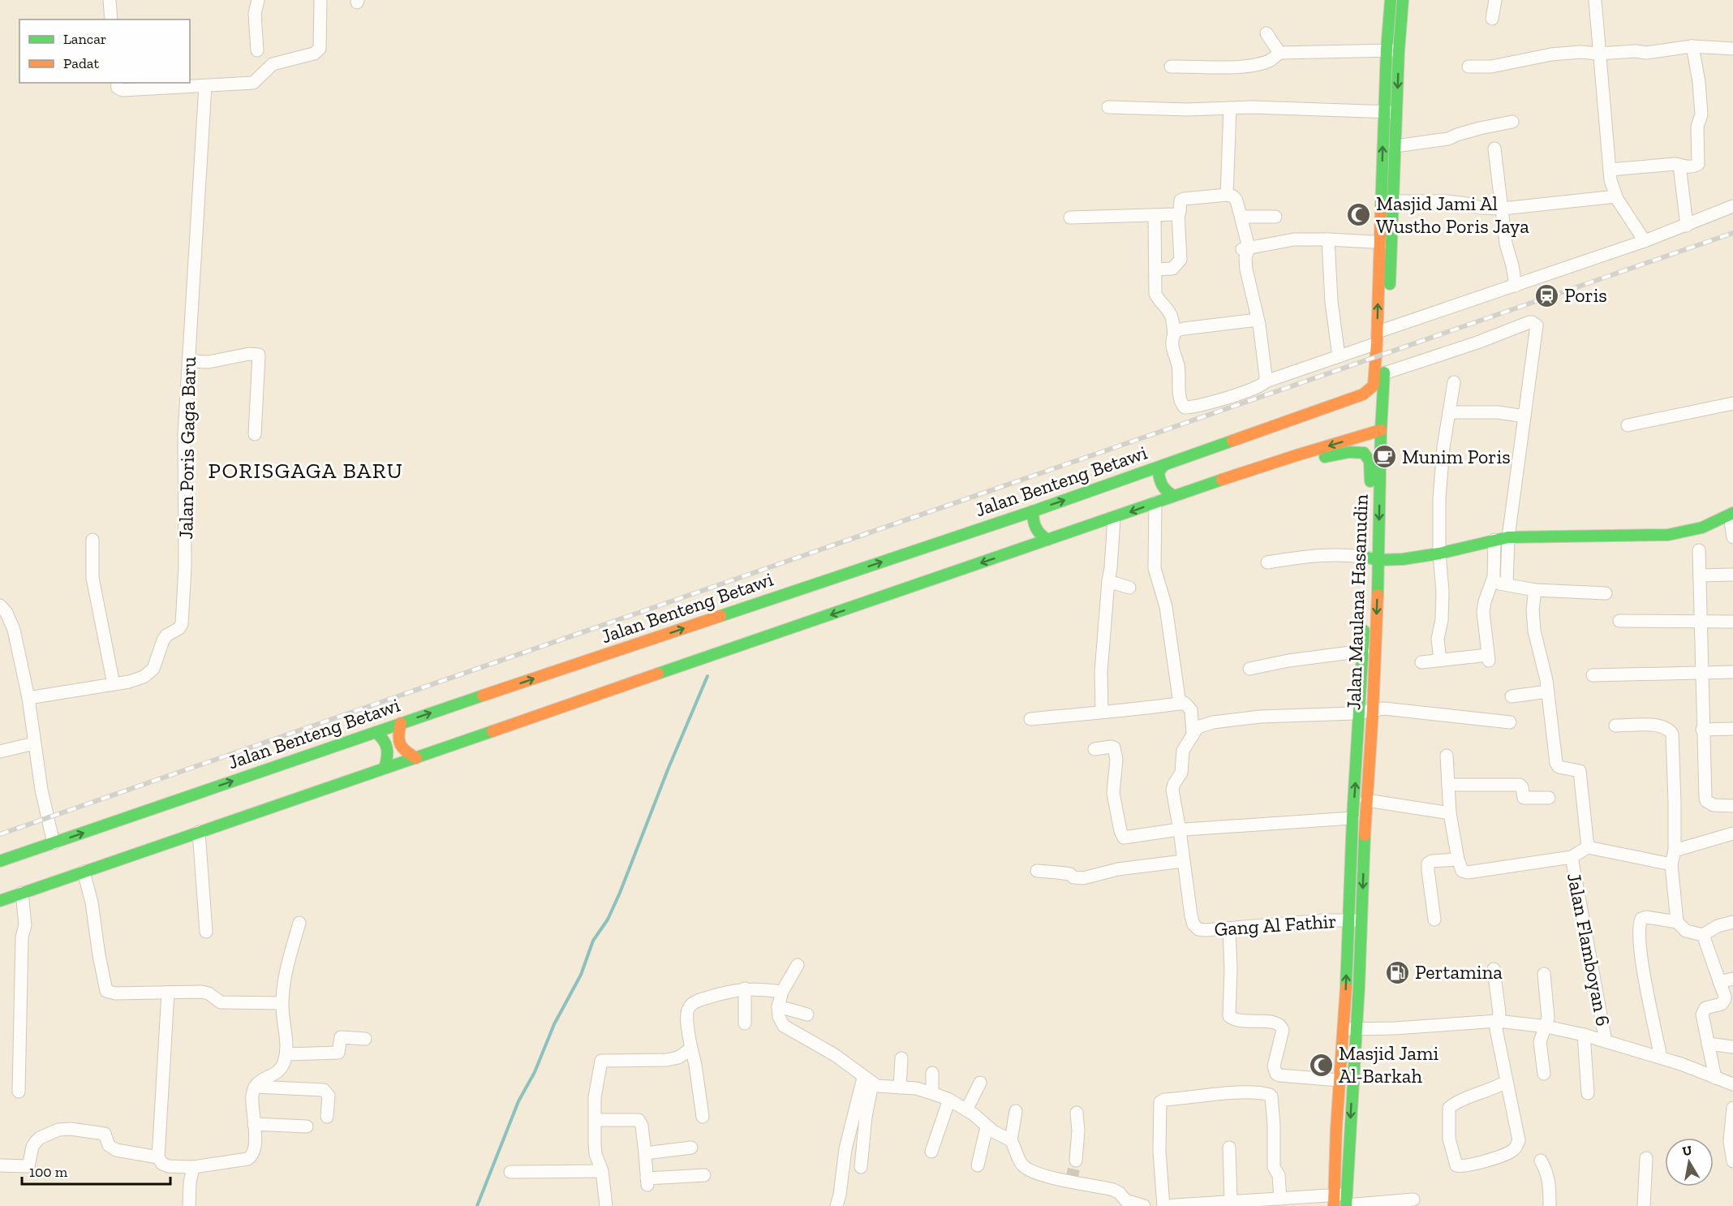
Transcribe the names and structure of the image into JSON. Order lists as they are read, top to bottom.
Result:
{
  "streets": {
    "main road": ["Jalan Benteng Betawi", "Jalan Maulana Hasanudin"],
    "street": ["Jalan Poris Gaga Baru", "Gang Al Fathir", "Jalan Flamboyan 6"]
  },
  "crossings": [
    ["Jalan Benteng Betawi", "Jalan Maulana Hasanudin"],
    ["Jalan Maulana Hasanudin", "Gang Al Fathir"]
  ],
  "districts": ["PORISGAGA BARU"],
  "places": {
    "mosque": ["Masjid Jami Al Wustho Poris Jaya", "Masjid Jami Al-Barkah"],
    "station": ["Poris"],
    "cafe": ["Munim Poris"],
    "fuel station": ["Pertamina"]
  },
  "legend": ["Lancar", "Padat"],
  "scale_bar": "100 m",
  "north": "top"
}
